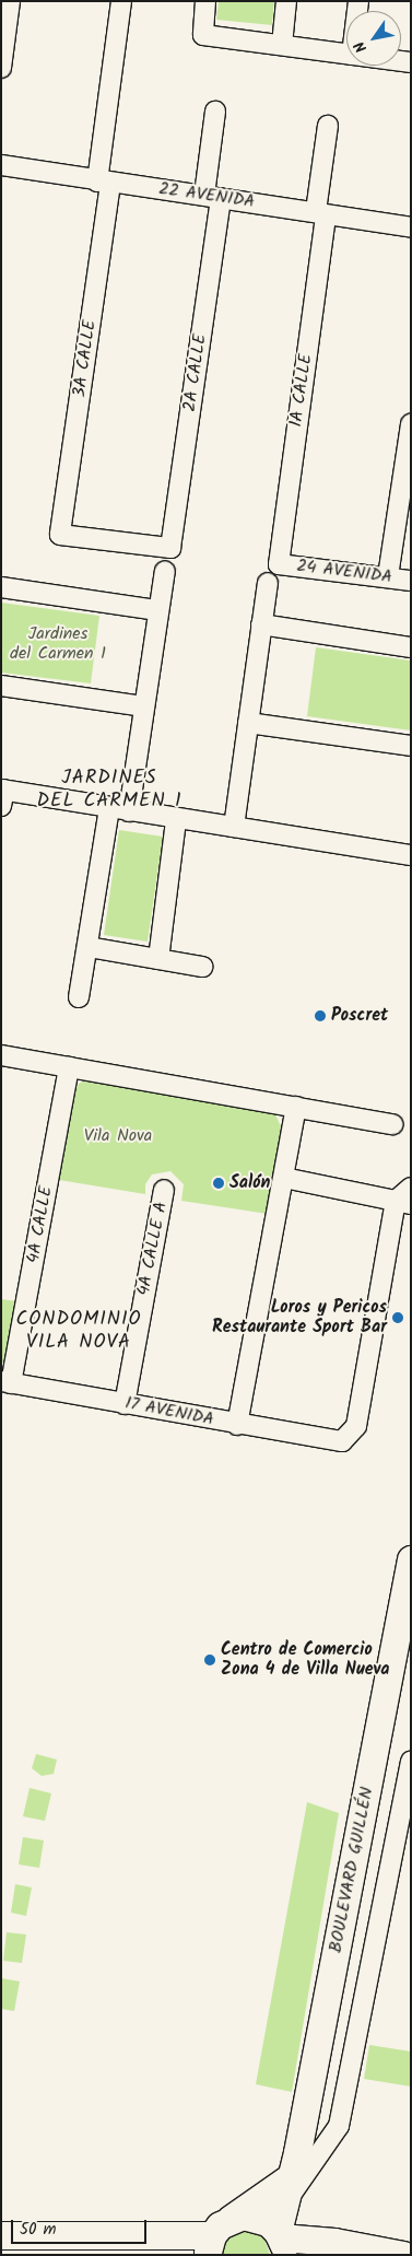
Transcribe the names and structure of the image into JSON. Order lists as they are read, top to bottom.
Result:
{
  "streets": {
    "main road": ["BOULEVARD GUILLÉN"],
    "street": [
      "22 AVENIDA",
      "3A CALLE",
      "2A CALLE",
      "1A CALLE",
      "24 AVENIDA",
      "4A CALLE",
      "4A CALLE A",
      "17 AVENIDA"
    ]
  },
  "crossings": [
    ["22 AVENIDA", "3A CALLE"],
    ["22 AVENIDA", "2A CALLE"],
    ["22 AVENIDA", "1A CALLE"],
    ["3A CALLE", "2A CALLE"],
    ["1A CALLE", "24 AVENIDA"],
    ["4A CALLE", "17 AVENIDA"],
    ["4A CALLE A", "17 AVENIDA"]
  ],
  "districts": ["JARDINES DEL CARMEN 1", "CONDOMINIO VILA NOVA"],
  "parks": ["Jardines del Carmen 1", "Vila Nova"],
  "places": [
    "Poscret",
    "Salón",
    "Loros y Pericos Restaurante Sport Bar",
    "Centro de Comercio Zona 4 de Villa Nueva"
  ],
  "scale_bar": "50 m",
  "north": "bottom left"
}
